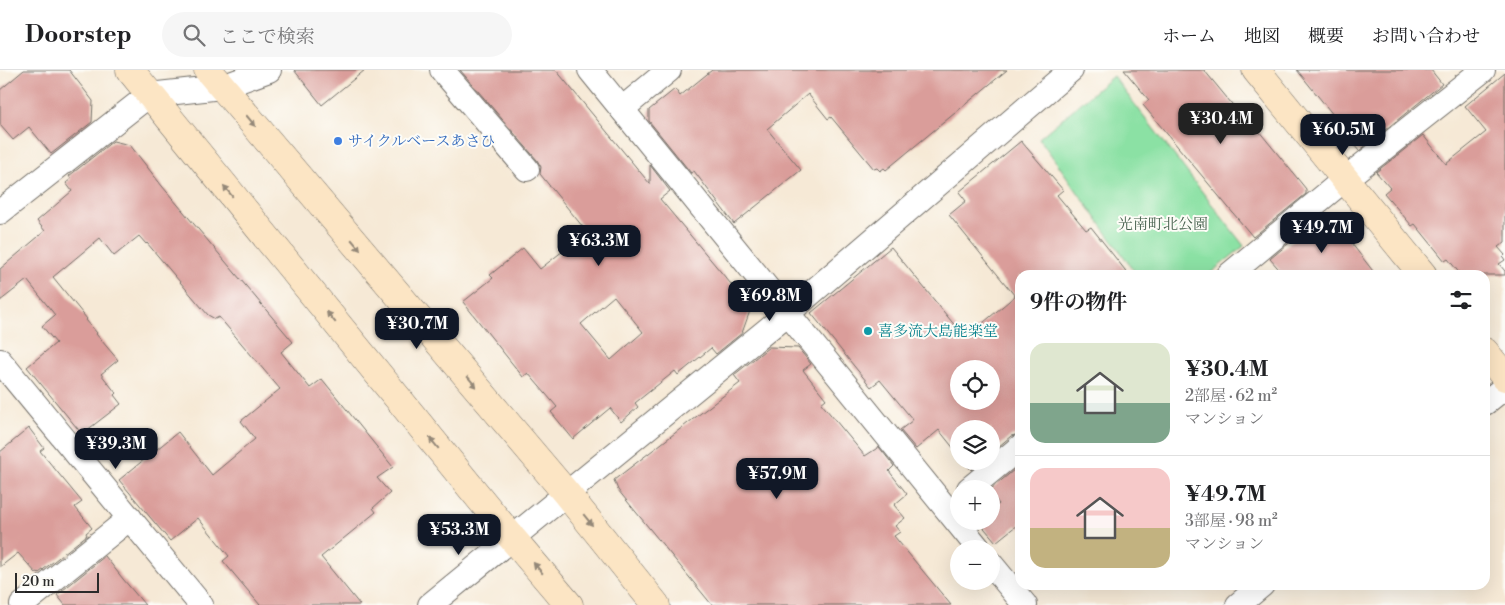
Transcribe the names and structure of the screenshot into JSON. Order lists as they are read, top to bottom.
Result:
{
  "parks": ["光南町北公園"],
  "places": ["サイクルベースあさひ", "喜多流大島能楽堂"],
  "scale_bar": "20 m",
  "page": {
    "header": "Doorstep",
    "search": "ここで検索",
    "nav": [
      "ホーム",
      "地図",
      "概要",
      "お問い合わせ"
    ],
    "price": [
      "¥30.4M",
      "¥60.5M",
      "¥49.7M",
      "¥63.3M",
      "¥69.8M",
      "¥30.7M",
      "¥39.3M",
      "¥57.9M",
      "¥53.3M"
    ],
    "heading": "9件の物件",
    "list": [
      {
        "name": "¥30.4M",
        "note": "2部屋 · 62 m² · マンション"
      },
      {
        "name": "¥49.7M",
        "note": "3部屋 · 98 m² · マンション"
      }
    ],
    "map_buttons": ["+", "−"],
    "scale": "20 m"
  }
}
